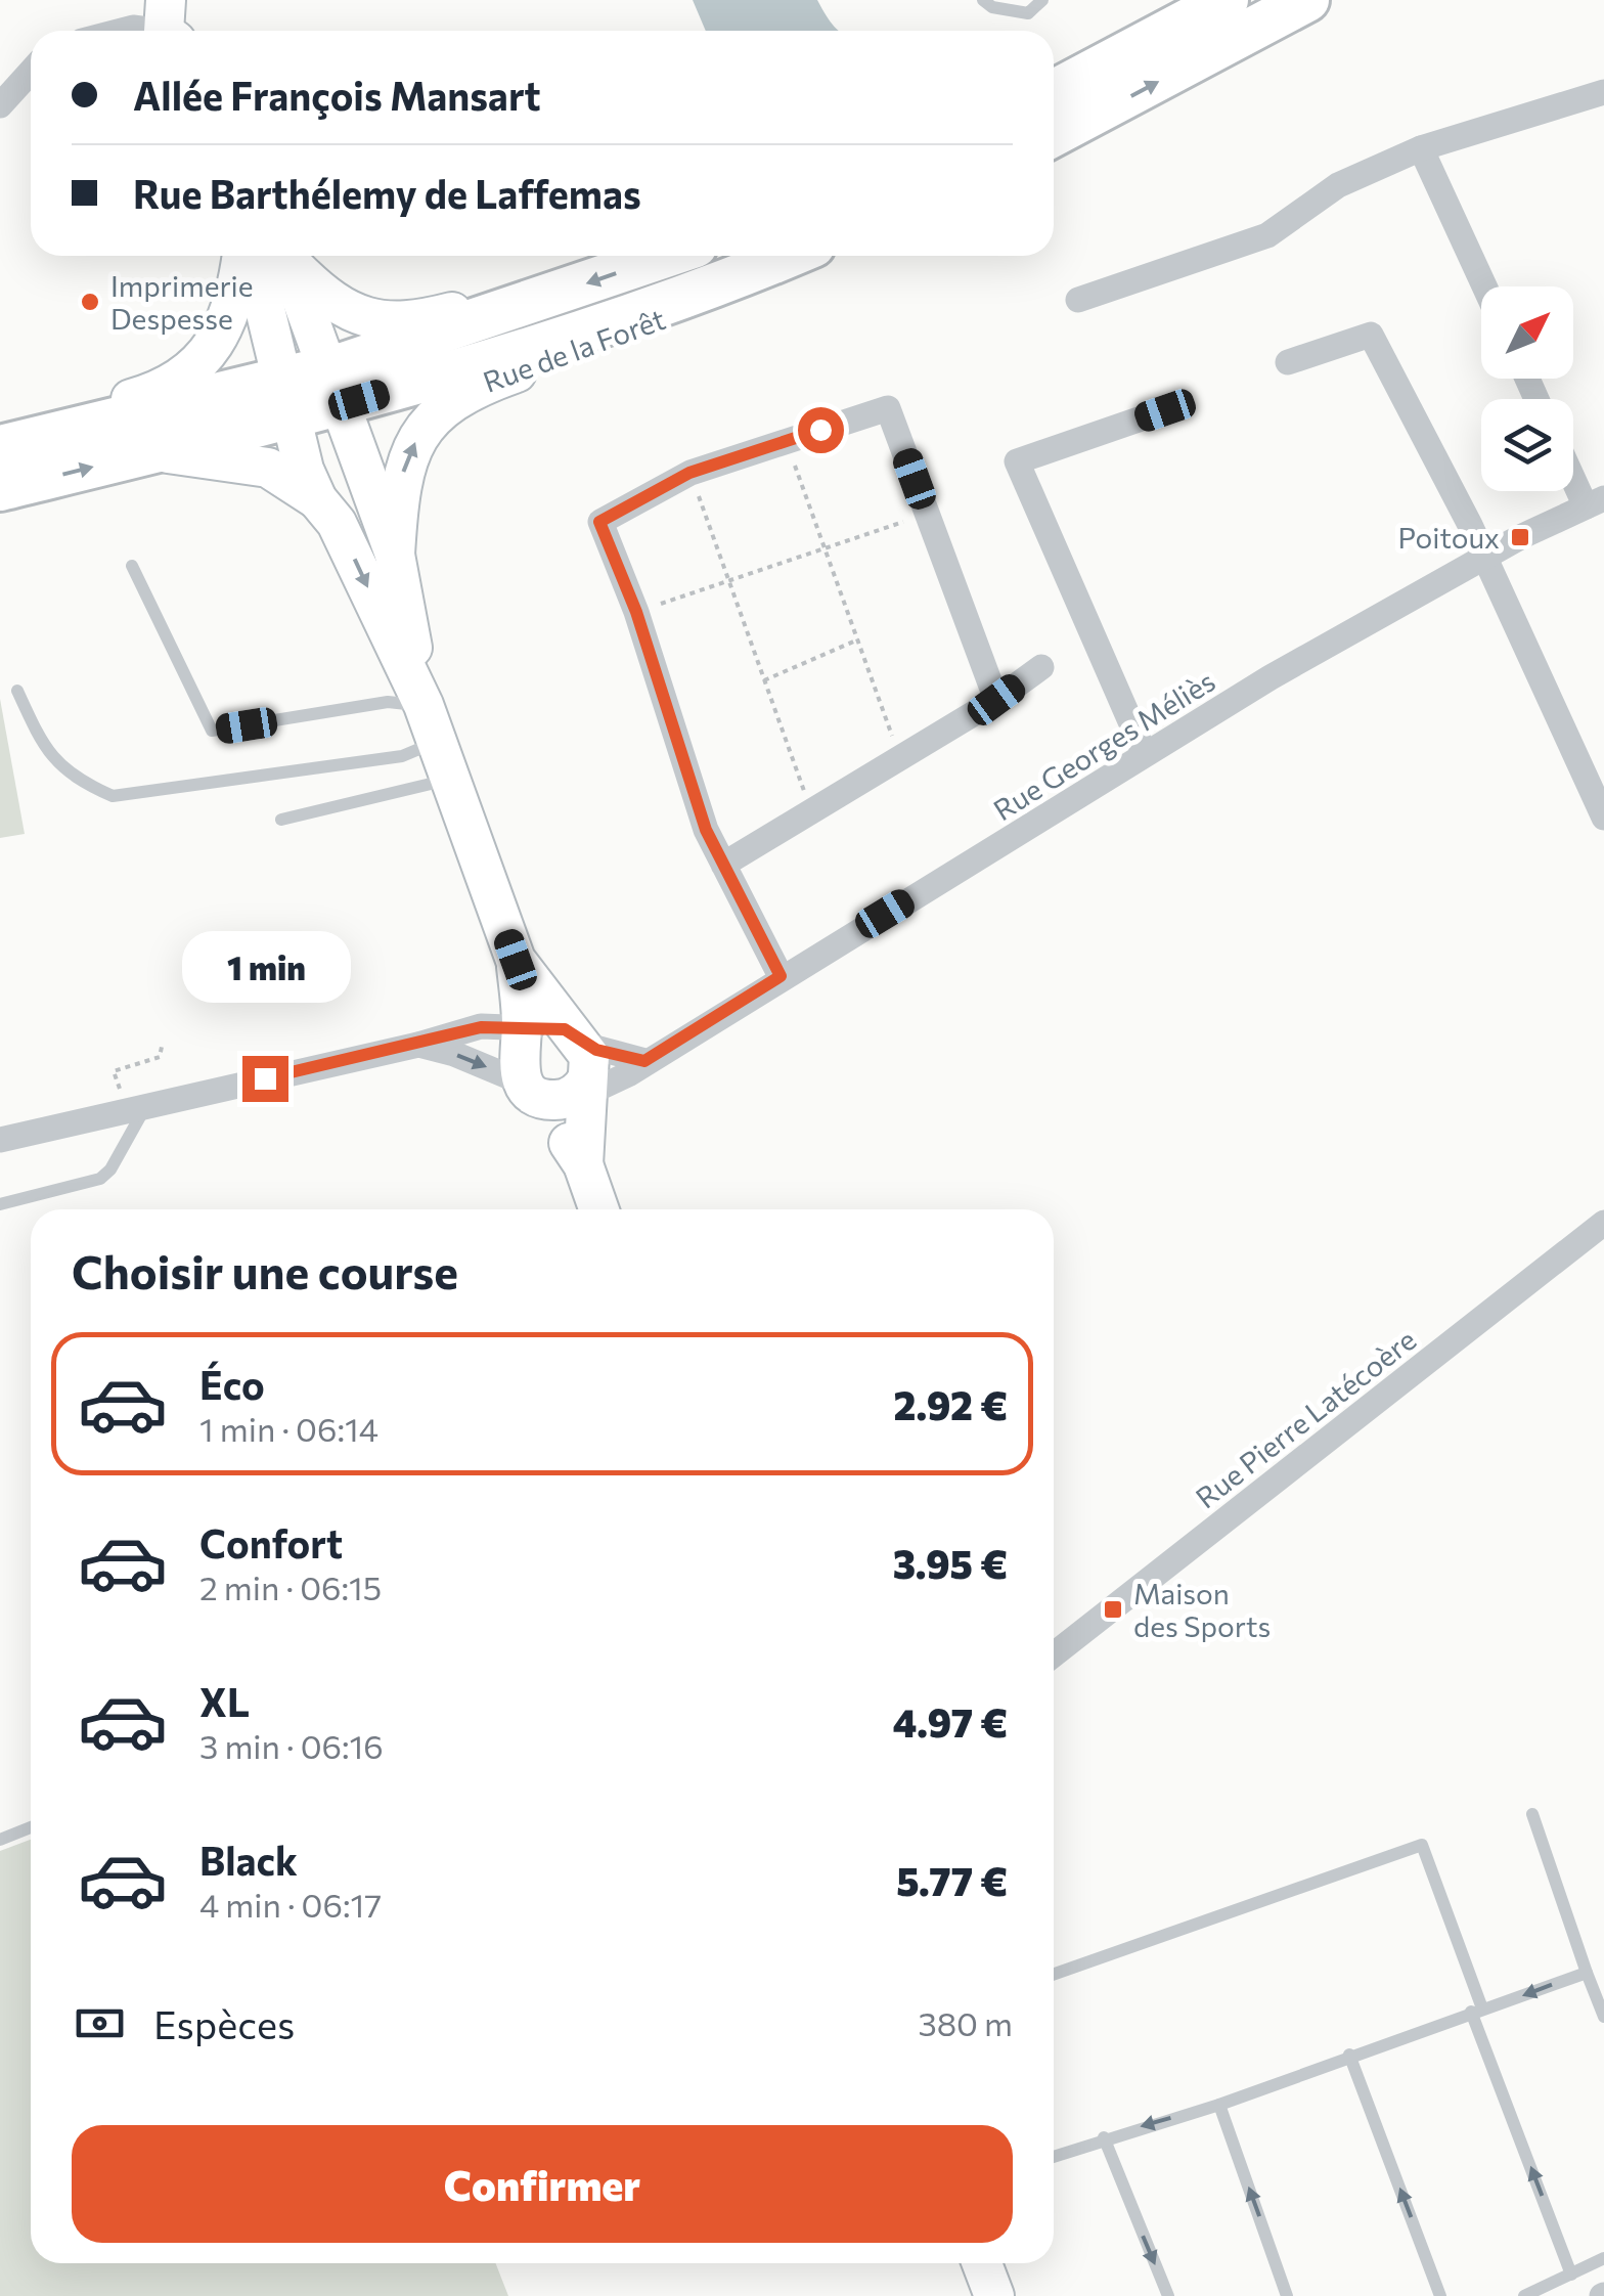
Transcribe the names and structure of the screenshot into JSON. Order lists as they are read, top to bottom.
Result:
{
  "streets": {
    "street": ["Rue de la Forêt", "Rue Georges Méliès", "Rue Pierre Latécoère"]
  },
  "crossings": [
    ["Rue de la Forêt", "Rue Georges Méliès"]
  ],
  "places": {
    "other": ["Imprimerie Despesse"],
    "transit": ["Poitoux", "Maison des Sports"]
  },
  "north": "top right",
  "page": {
    "banner": ["Allée François Mansart", "Rue Barthélemy de Laffemas"],
    "bubble": "1 min",
    "heading": "Choisir une course",
    "list": [
      {
        "name": "Éco",
        "note": "1 min · 06:14",
        "value": "2.92 €"
      },
      {
        "name": "Confort",
        "note": "2 min · 06:15",
        "value": "3.95 €"
      },
      {
        "name": "XL",
        "note": "3 min · 06:16",
        "value": "4.97 €"
      },
      {
        "name": "Black",
        "note": "4 min · 06:17",
        "value": "5.77 €"
      }
    ],
    "pay": ["Espèces", "380 m"],
    "buttons": "Confirmer"
  }
}
